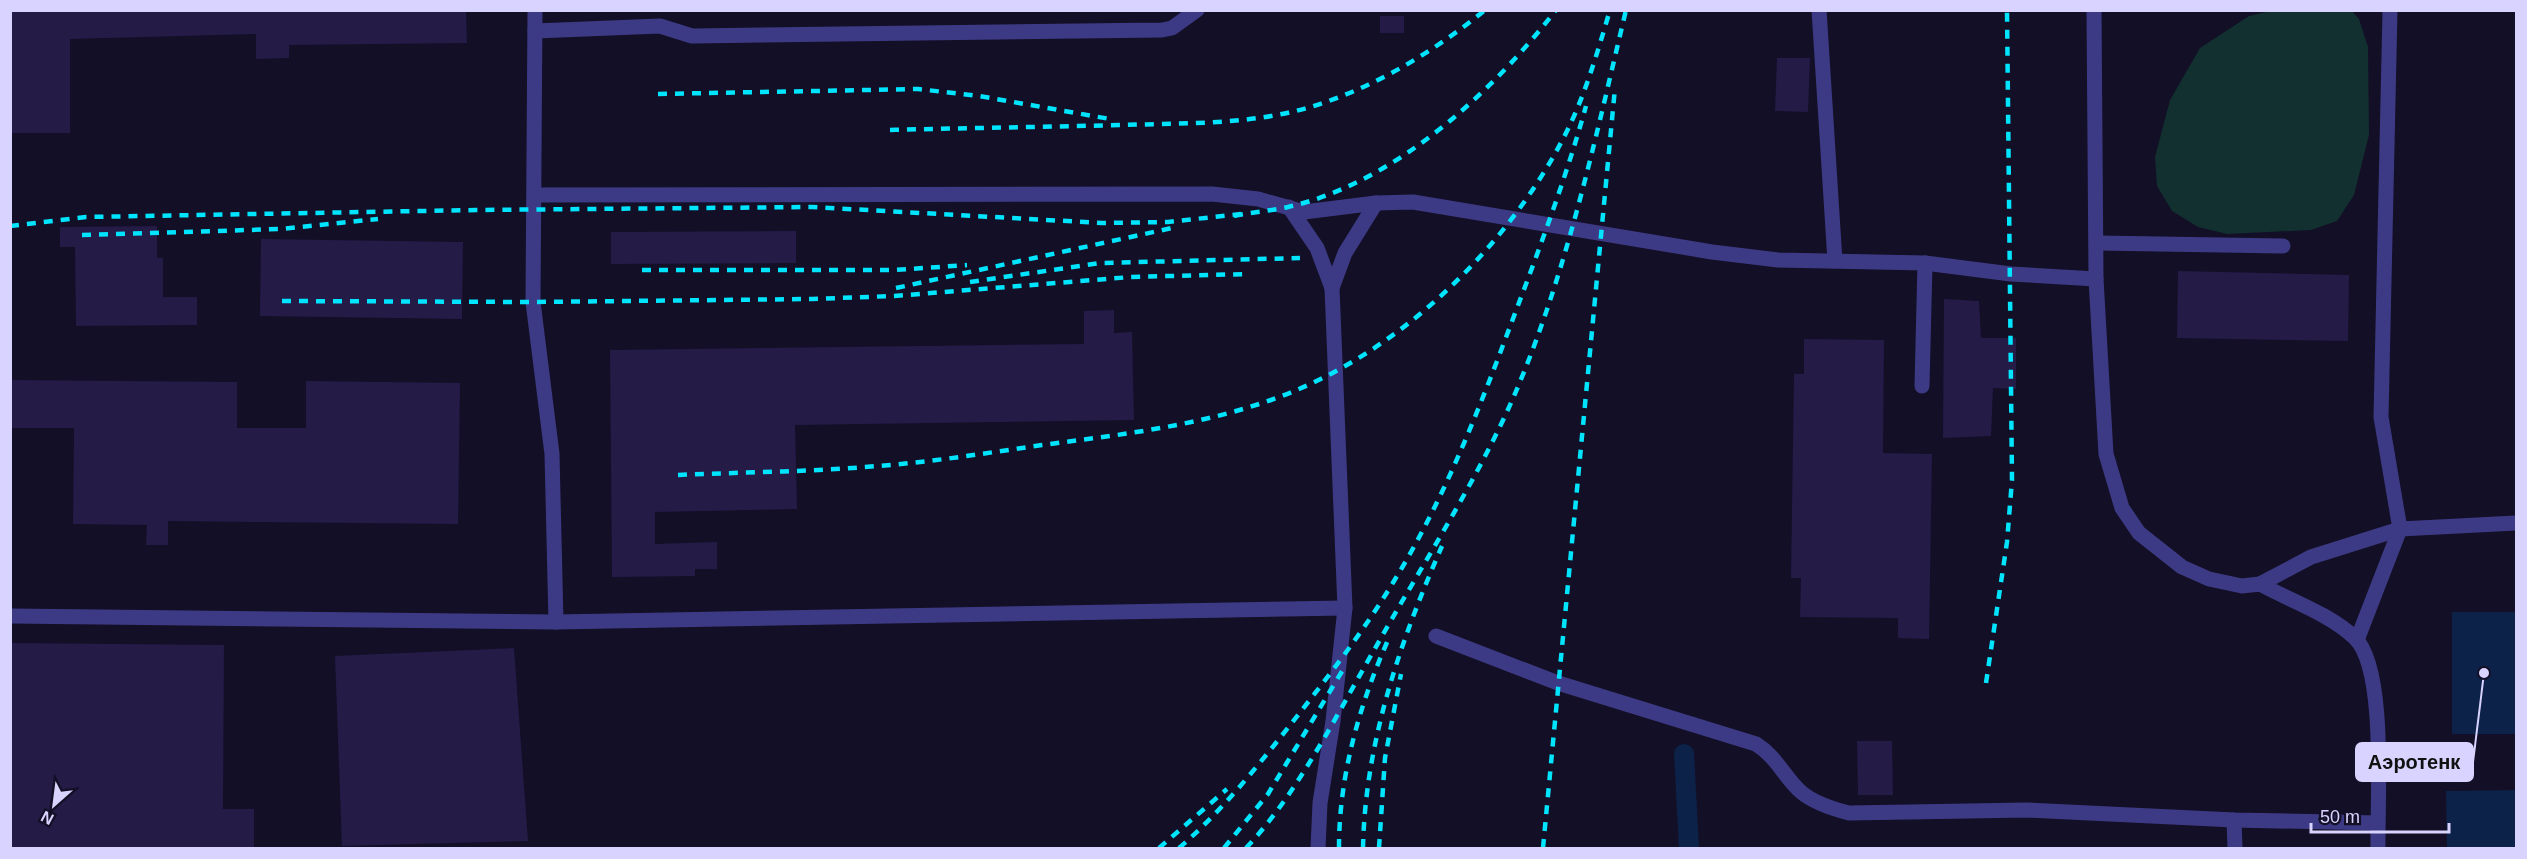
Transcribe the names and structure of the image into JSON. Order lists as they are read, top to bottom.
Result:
{
  "places": ["Аэротенк"],
  "scale_bar": "50 m",
  "north": "bottom left"
}
